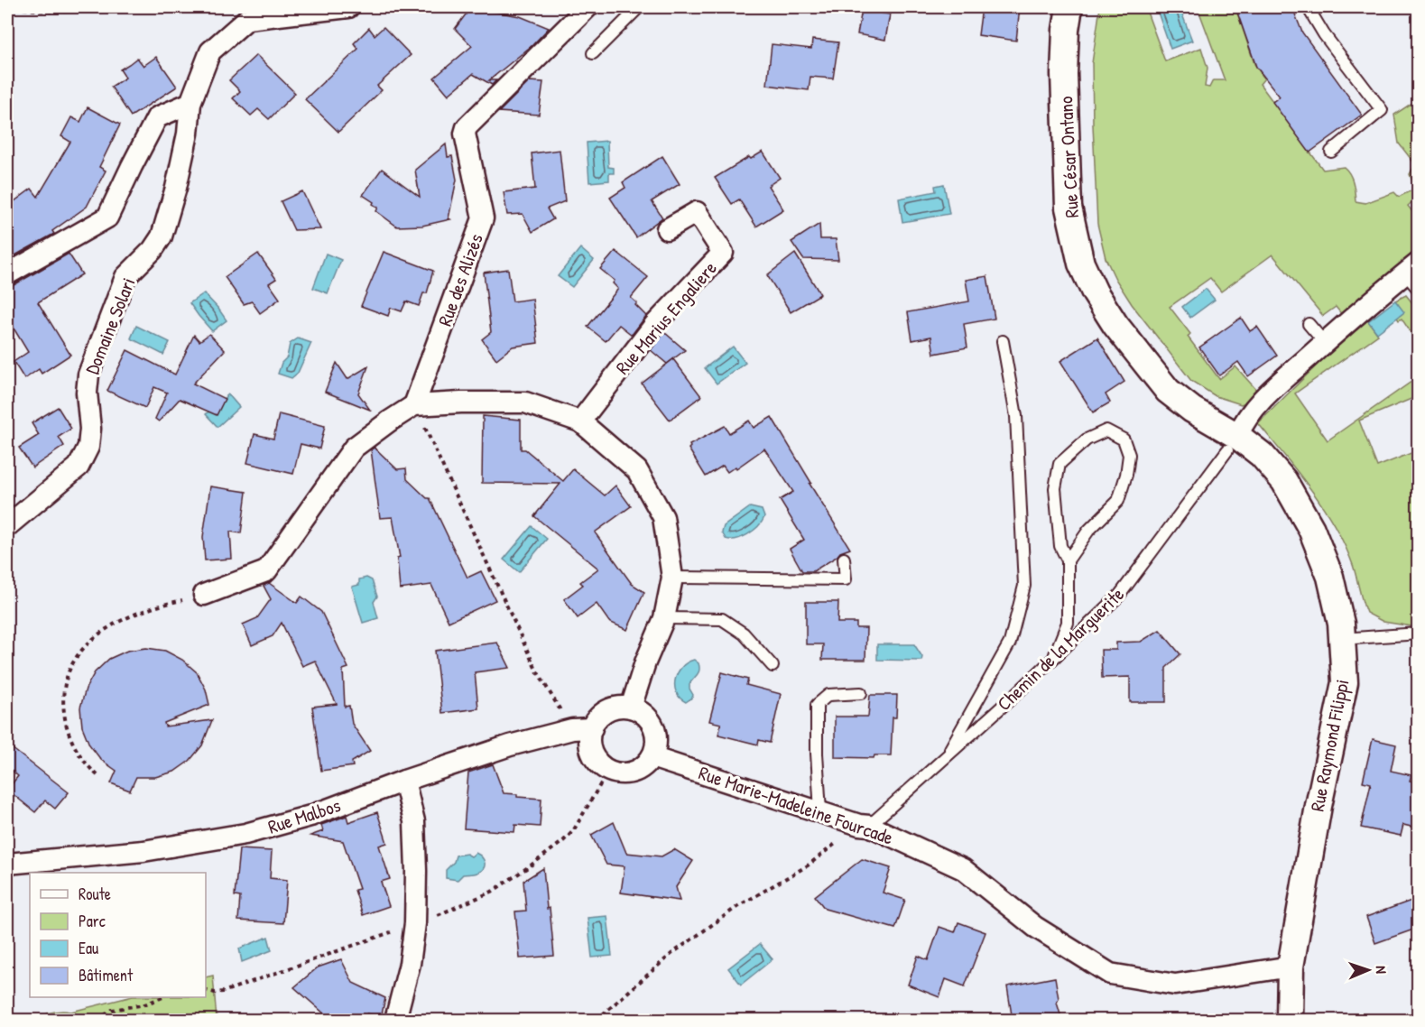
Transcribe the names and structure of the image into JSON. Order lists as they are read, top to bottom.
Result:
{
  "streets": {
    "street": [
      "Rue César Ontano",
      "Rue des Alizés",
      "Rue Marius Engaliere",
      "Domaine Solari",
      "Chemin de la Marguerite",
      "Rue Raymond Filippi",
      "Rue Marie-Madeleine Fourcade",
      "Rue Malbos"
    ]
  },
  "crossings": [
    ["Rue César Ontano", "Chemin de la Marguerite"],
    ["Rue César Ontano", "Rue Raymond Filippi"],
    ["Chemin de la Marguerite", "Rue Raymond Filippi"],
    ["Chemin de la Marguerite", "Rue Marie-Madeleine Fourcade"],
    ["Rue Raymond Filippi", "Rue Marie-Madeleine Fourcade"],
    ["Rue Marie-Madeleine Fourcade", "Rue Malbos"]
  ],
  "legend": [
    "Route",
    "Parc",
    "Eau",
    "Bâtiment"
  ],
  "north": "right"
}
